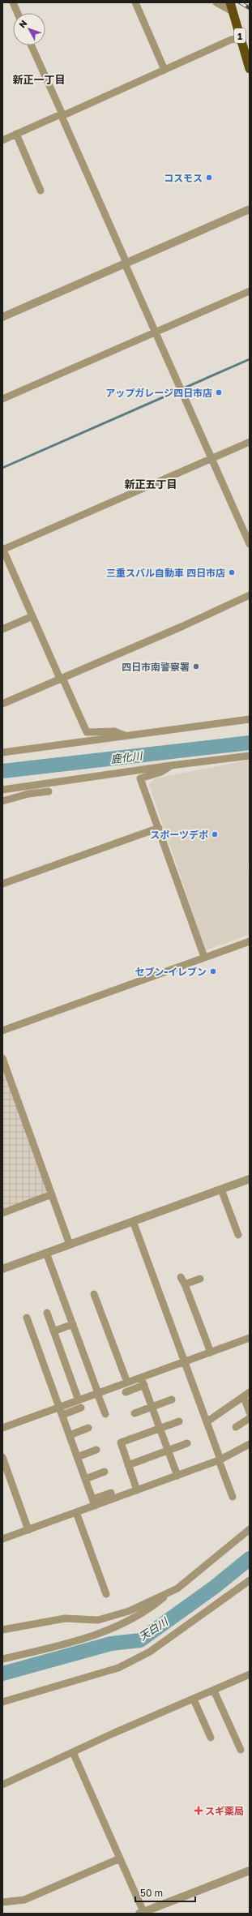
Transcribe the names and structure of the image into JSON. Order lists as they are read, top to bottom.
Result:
{
  "streets": {
    "highway": ["1"]
  },
  "districts": ["新正一丁目", "新正五丁目"],
  "water": ["鹿化川", "天白川"],
  "places": {
    "other": [
      "コスモス",
      "アップガレージ四日市店",
      "三重スバル自動車 四日市店",
      "四日市南警察署",
      "スポーツデポ",
      "セブン-イレブン"
    ],
    "health": ["スギ薬局"]
  },
  "scale_bar": "50 m",
  "north": "top left"
}
